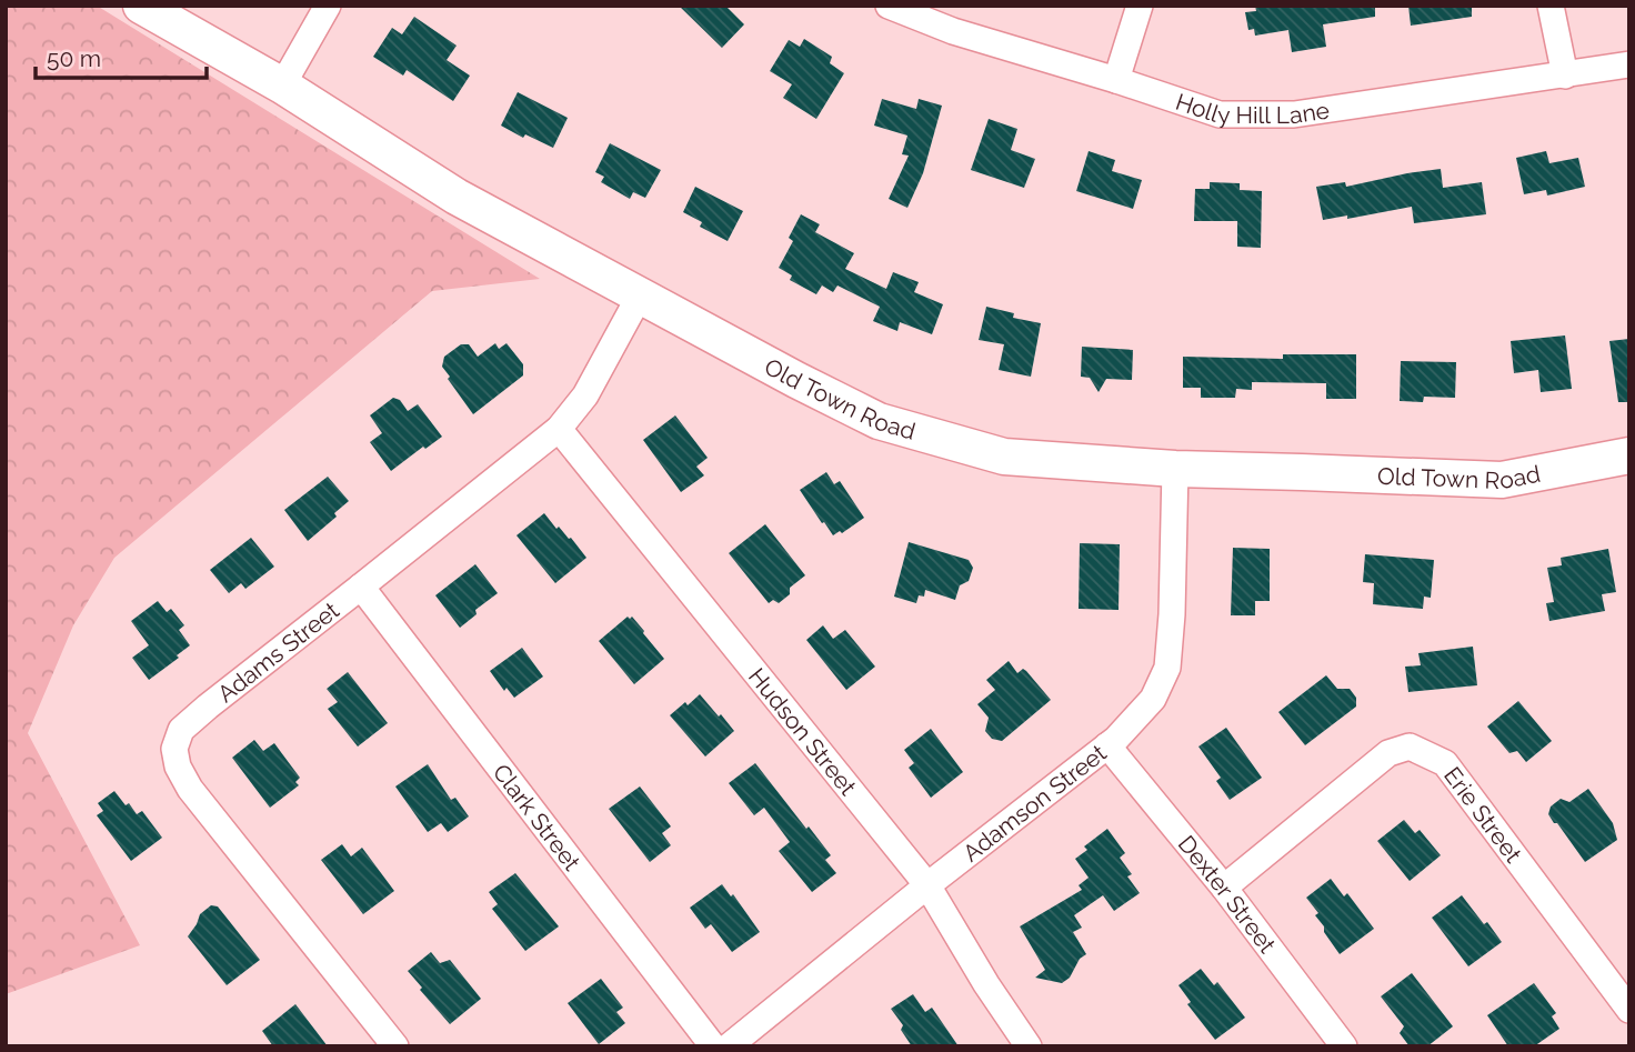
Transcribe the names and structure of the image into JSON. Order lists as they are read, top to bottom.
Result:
{
  "streets": {
    "main road": ["Old Town Road"],
    "street": [
      "Holly Hill Lane",
      "Adams Street",
      "Hudson Street",
      "Adamson Street",
      "Erie Street",
      "Clark Street",
      "Dexter Street"
    ]
  },
  "crossings": [
    ["Old Town Road", "Adams Street"],
    ["Old Town Road", "Adamson Street"],
    ["Adams Street", "Hudson Street"],
    ["Adams Street", "Clark Street"],
    ["Hudson Street", "Adamson Street"],
    ["Adamson Street", "Dexter Street"],
    ["Erie Street", "Dexter Street"]
  ],
  "scale_bar": "50 m"
}
